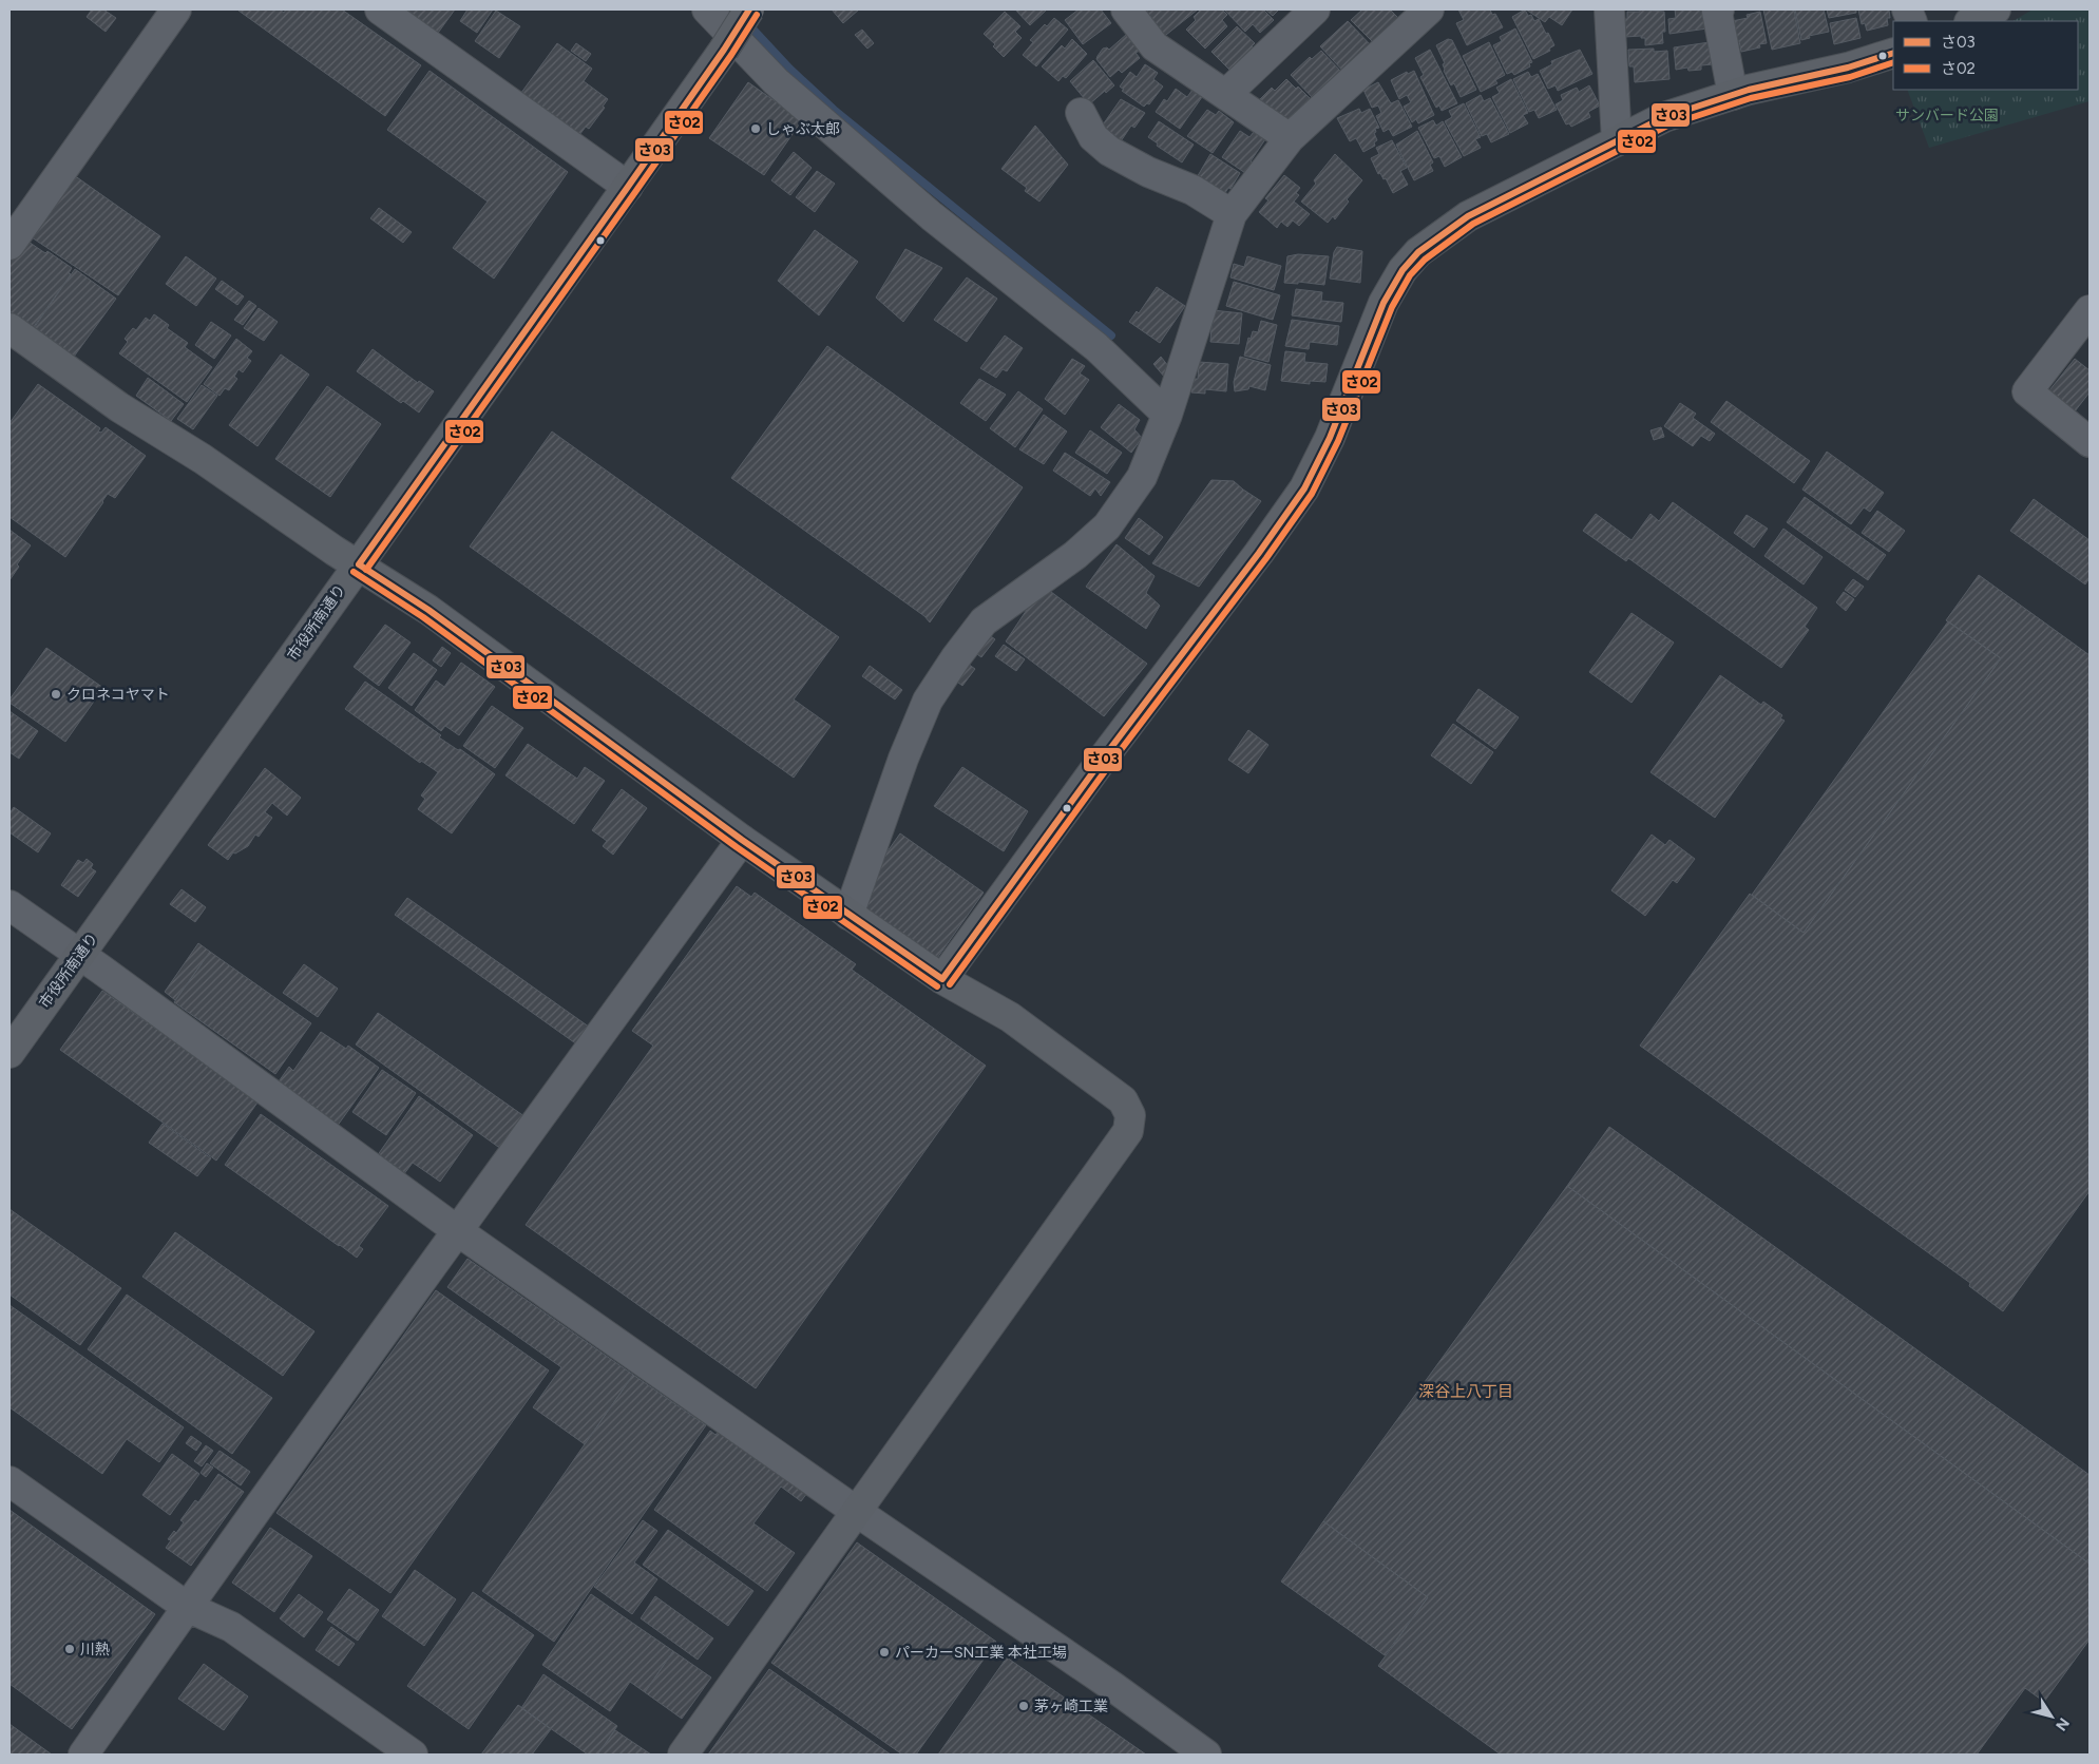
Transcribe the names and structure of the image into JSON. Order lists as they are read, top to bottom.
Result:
{
  "streets": {
    "street": ["市役所南通り"]
  },
  "districts": ["深谷上八丁目"],
  "parks": ["サンバード公園"],
  "places": [
    "しゃぶ太郎",
    "クロネコヤマト",
    "川熱",
    "パーカーSN工業 本社工場",
    "茅ヶ崎工業"
  ],
  "lines": ["transit line さ03", "transit line さ02"],
  "legend": ["さ03", "さ02"],
  "north": "bottom right"
}
